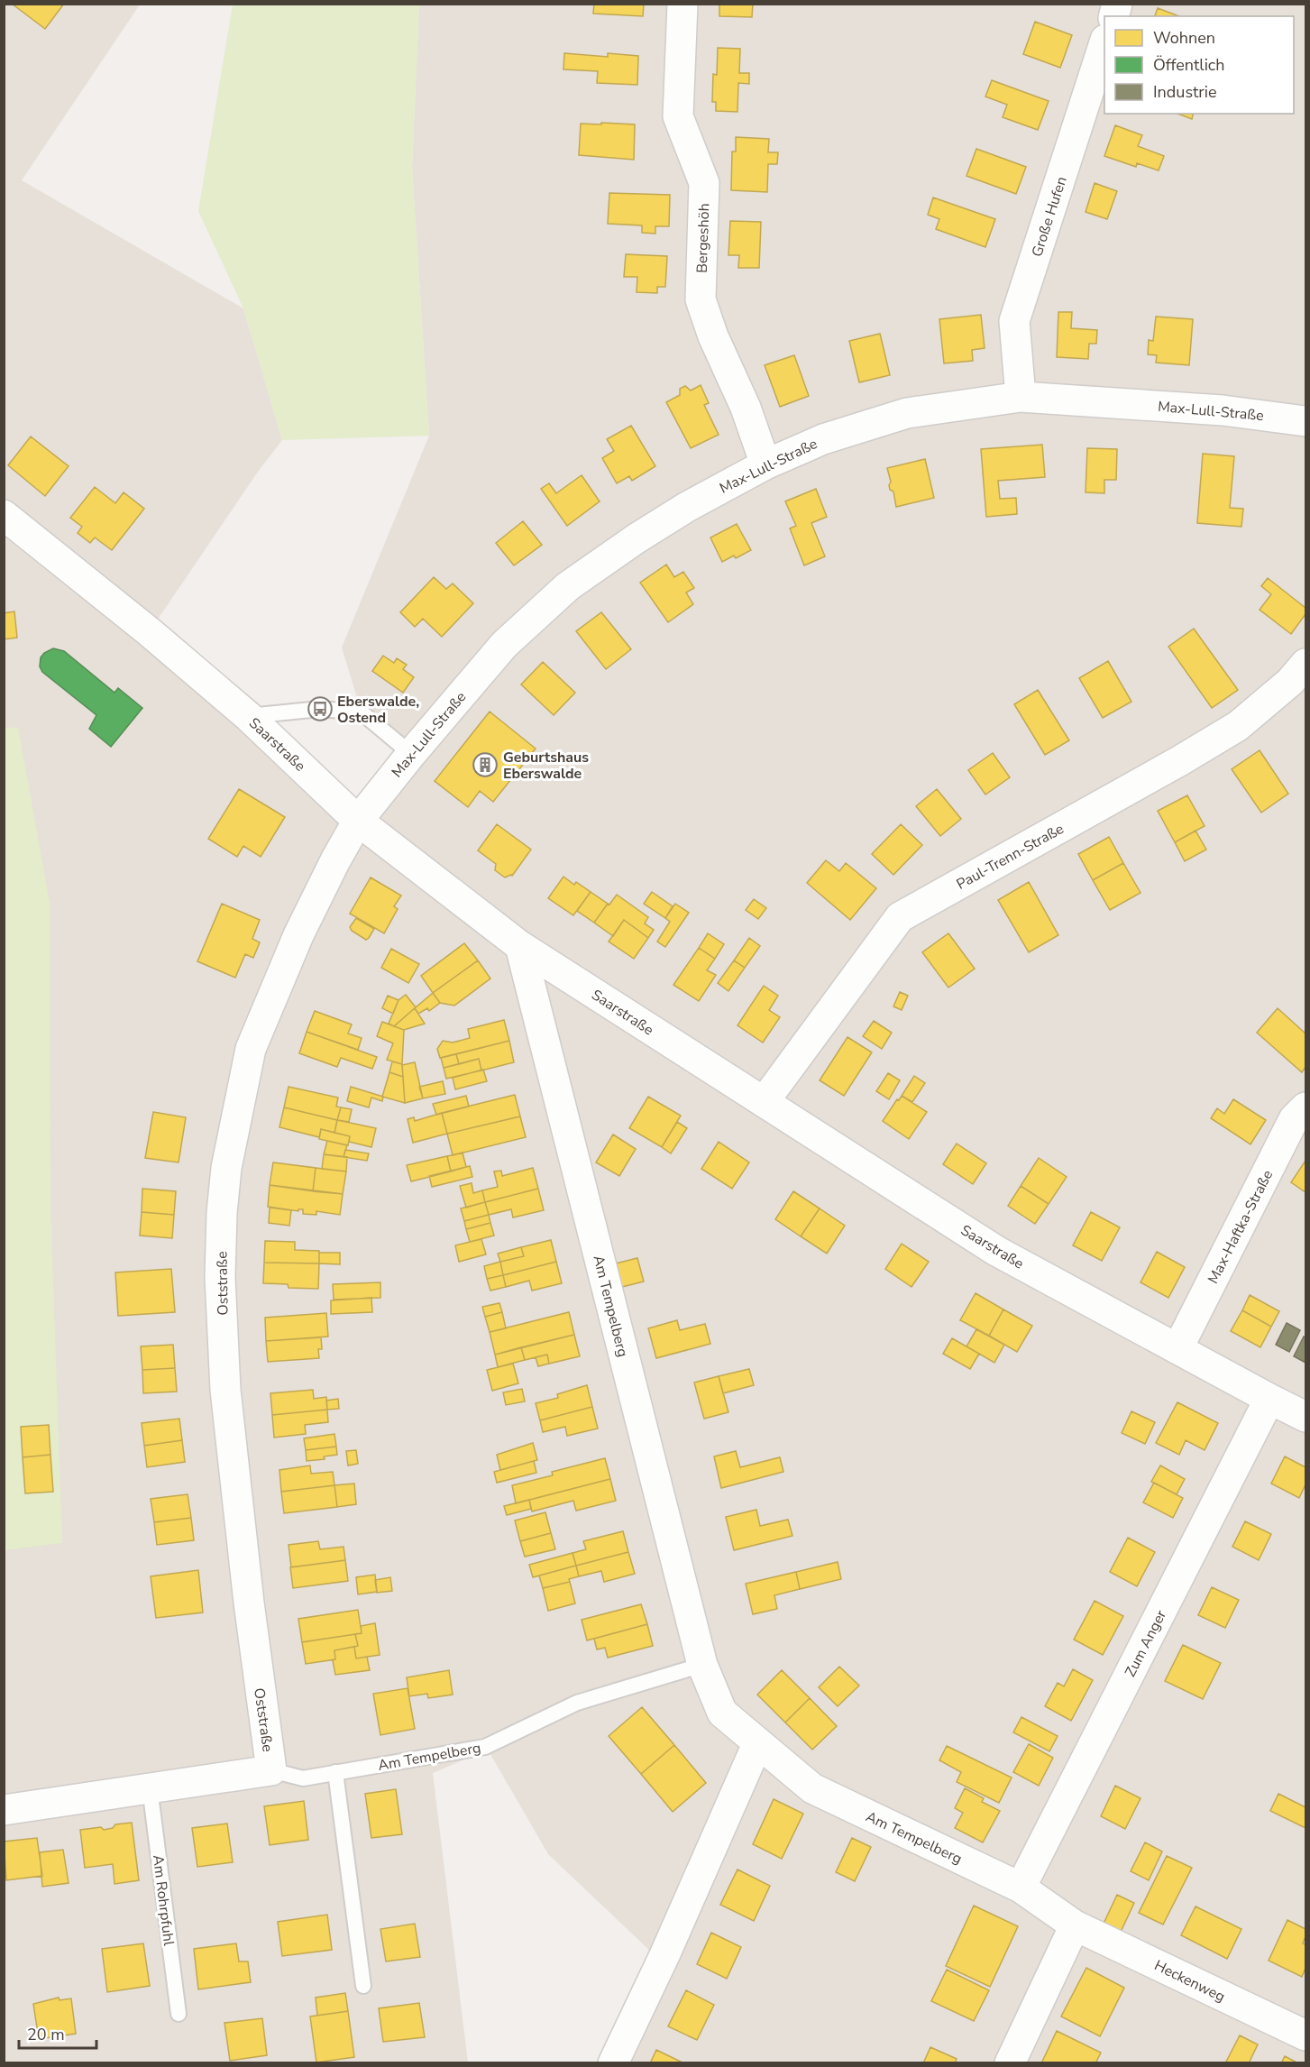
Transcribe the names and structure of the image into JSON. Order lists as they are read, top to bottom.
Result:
{
  "streets": {
    "street": [
      "Große Hufen",
      "Bergeshöh",
      "Max-Lull-Straße",
      "Saarstraße",
      "Paul-Trenn-Straße",
      "Max-Haftka-Straße",
      "Oststraße",
      "Am Tempelberg",
      "Zum Anger",
      "Heckenweg"
    ],
    "lane": ["Am Rohrpfuhl"]
  },
  "crossings": [
    ["Große Hufen", "Max-Lull-Straße"],
    ["Bergeshöh", "Max-Lull-Straße"],
    ["Max-Lull-Straße", "Saarstraße"],
    ["Max-Lull-Straße", "Oststraße"],
    ["Saarstraße", "Paul-Trenn-Straße"],
    ["Saarstraße", "Max-Haftka-Straße"],
    ["Saarstraße", "Oststraße"],
    ["Saarstraße", "Am Tempelberg"],
    ["Saarstraße", "Zum Anger"],
    ["Oststraße", "Am Tempelberg"],
    ["Am Tempelberg", "Zum Anger"],
    ["Am Tempelberg", "Heckenweg"]
  ],
  "places": {
    "bus stop": ["Eberswalde, Ostend"],
    "building": ["Geburtshaus Eberswalde"]
  },
  "legend": ["Wohnen", "Öffentlich", "Industrie"],
  "scale_bar": "20 m"
}
